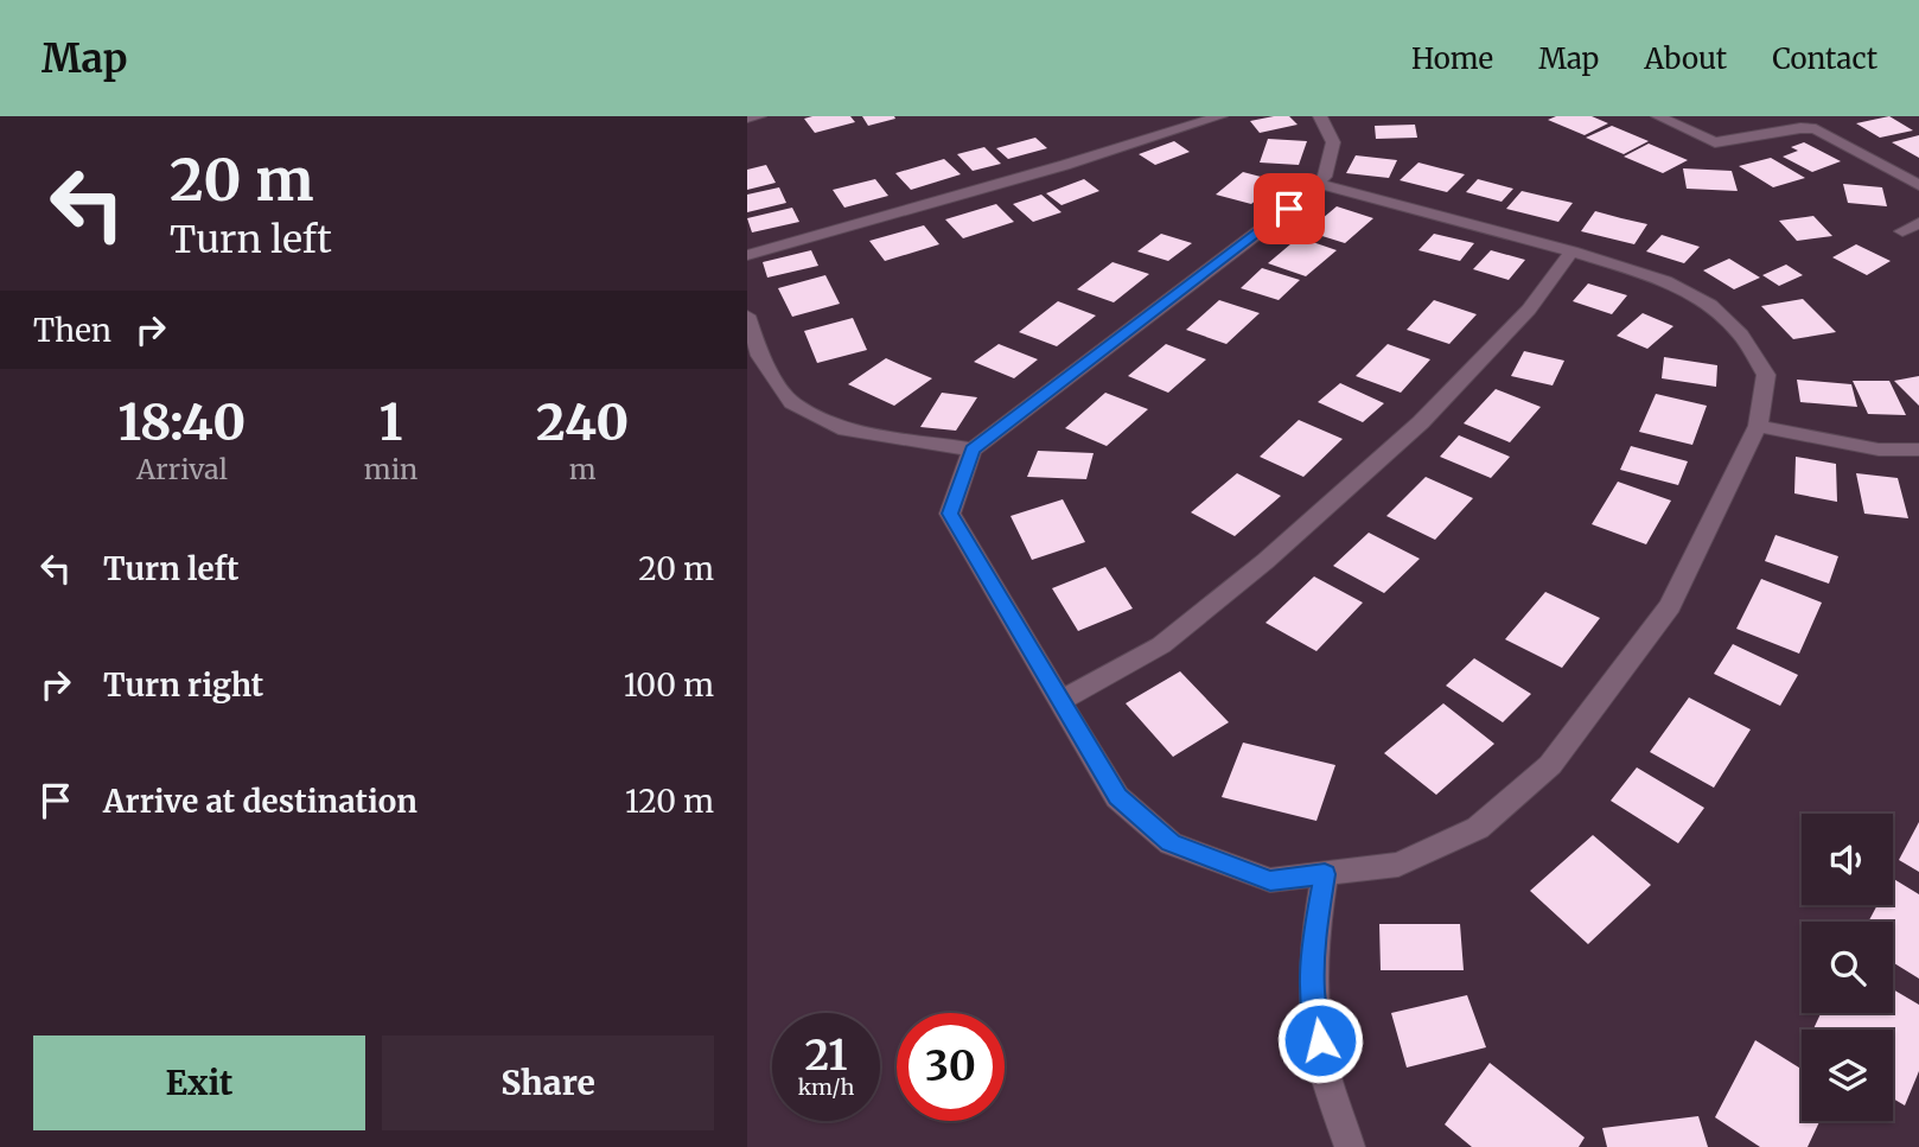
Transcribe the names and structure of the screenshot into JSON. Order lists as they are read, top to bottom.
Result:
{
  "page": {
    "header": "Map",
    "nav": [
      "Home",
      "Map",
      "About",
      "Contact"
    ],
    "turn": ["20 m", "Turn left"],
    "then": "Then",
    "eta": [
      "18:40",
      "Arrival",
      "1",
      "min",
      "240",
      "m"
    ],
    "list": [
      {
        "name": "Turn left",
        "value": "20 m"
      },
      {
        "name": "Turn right",
        "value": "100 m"
      },
      {
        "name": "Arrive at destination",
        "value": "120 m"
      }
    ],
    "speed": "21 km/h",
    "limit": "30",
    "buttons": ["Exit", "Share"]
  }
}
